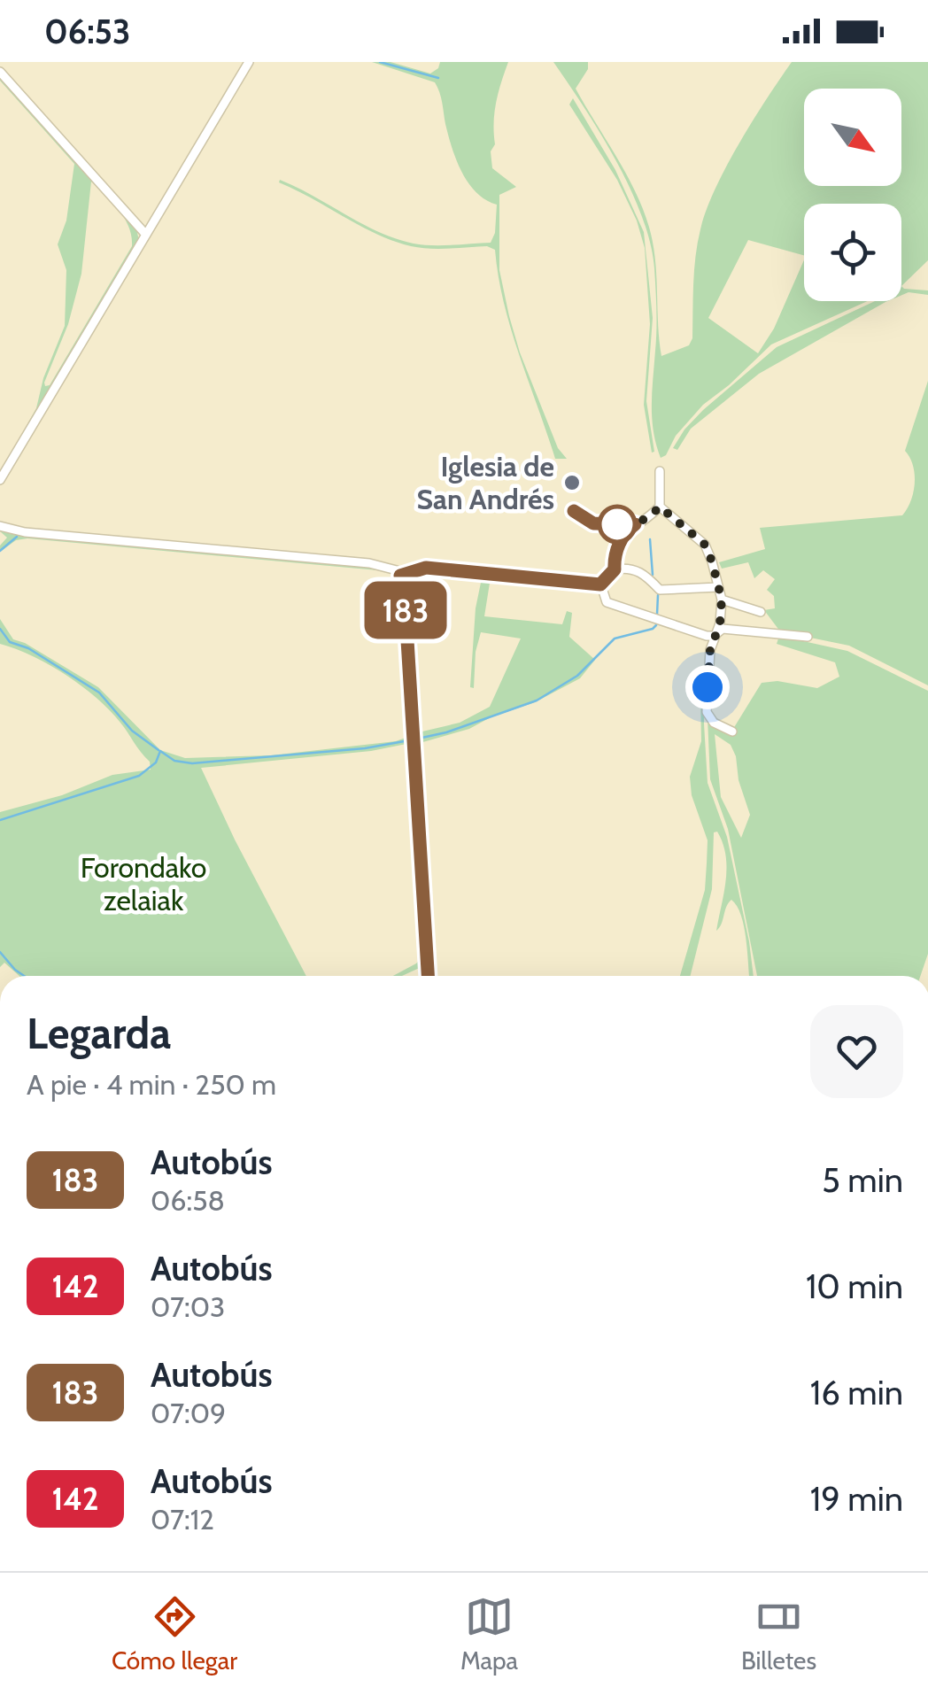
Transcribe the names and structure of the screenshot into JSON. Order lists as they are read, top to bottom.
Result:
{
  "parks": ["Forondako zelaiak"],
  "places": ["Iglesia de San Andrés"],
  "lines": ["bus line 183"],
  "north": "bottom right",
  "page": {
    "status": "06:53",
    "on_map": "183",
    "heading": ["Legarda", "A pie · 4 min · 250 m"],
    "list": [
      {
        "mark": "183",
        "name": "Autobús",
        "note": "06:58",
        "value": "5 min"
      },
      {
        "mark": "142",
        "name": "Autobús",
        "note": "07:03",
        "value": "10 min"
      },
      {
        "mark": "183",
        "name": "Autobús",
        "note": "07:09",
        "value": "16 min"
      },
      {
        "mark": "142",
        "name": "Autobús",
        "note": "07:12",
        "value": "19 min"
      }
    ],
    "tabs": ["Cómo llegar", "Mapa", "Billetes"]
  }
}
